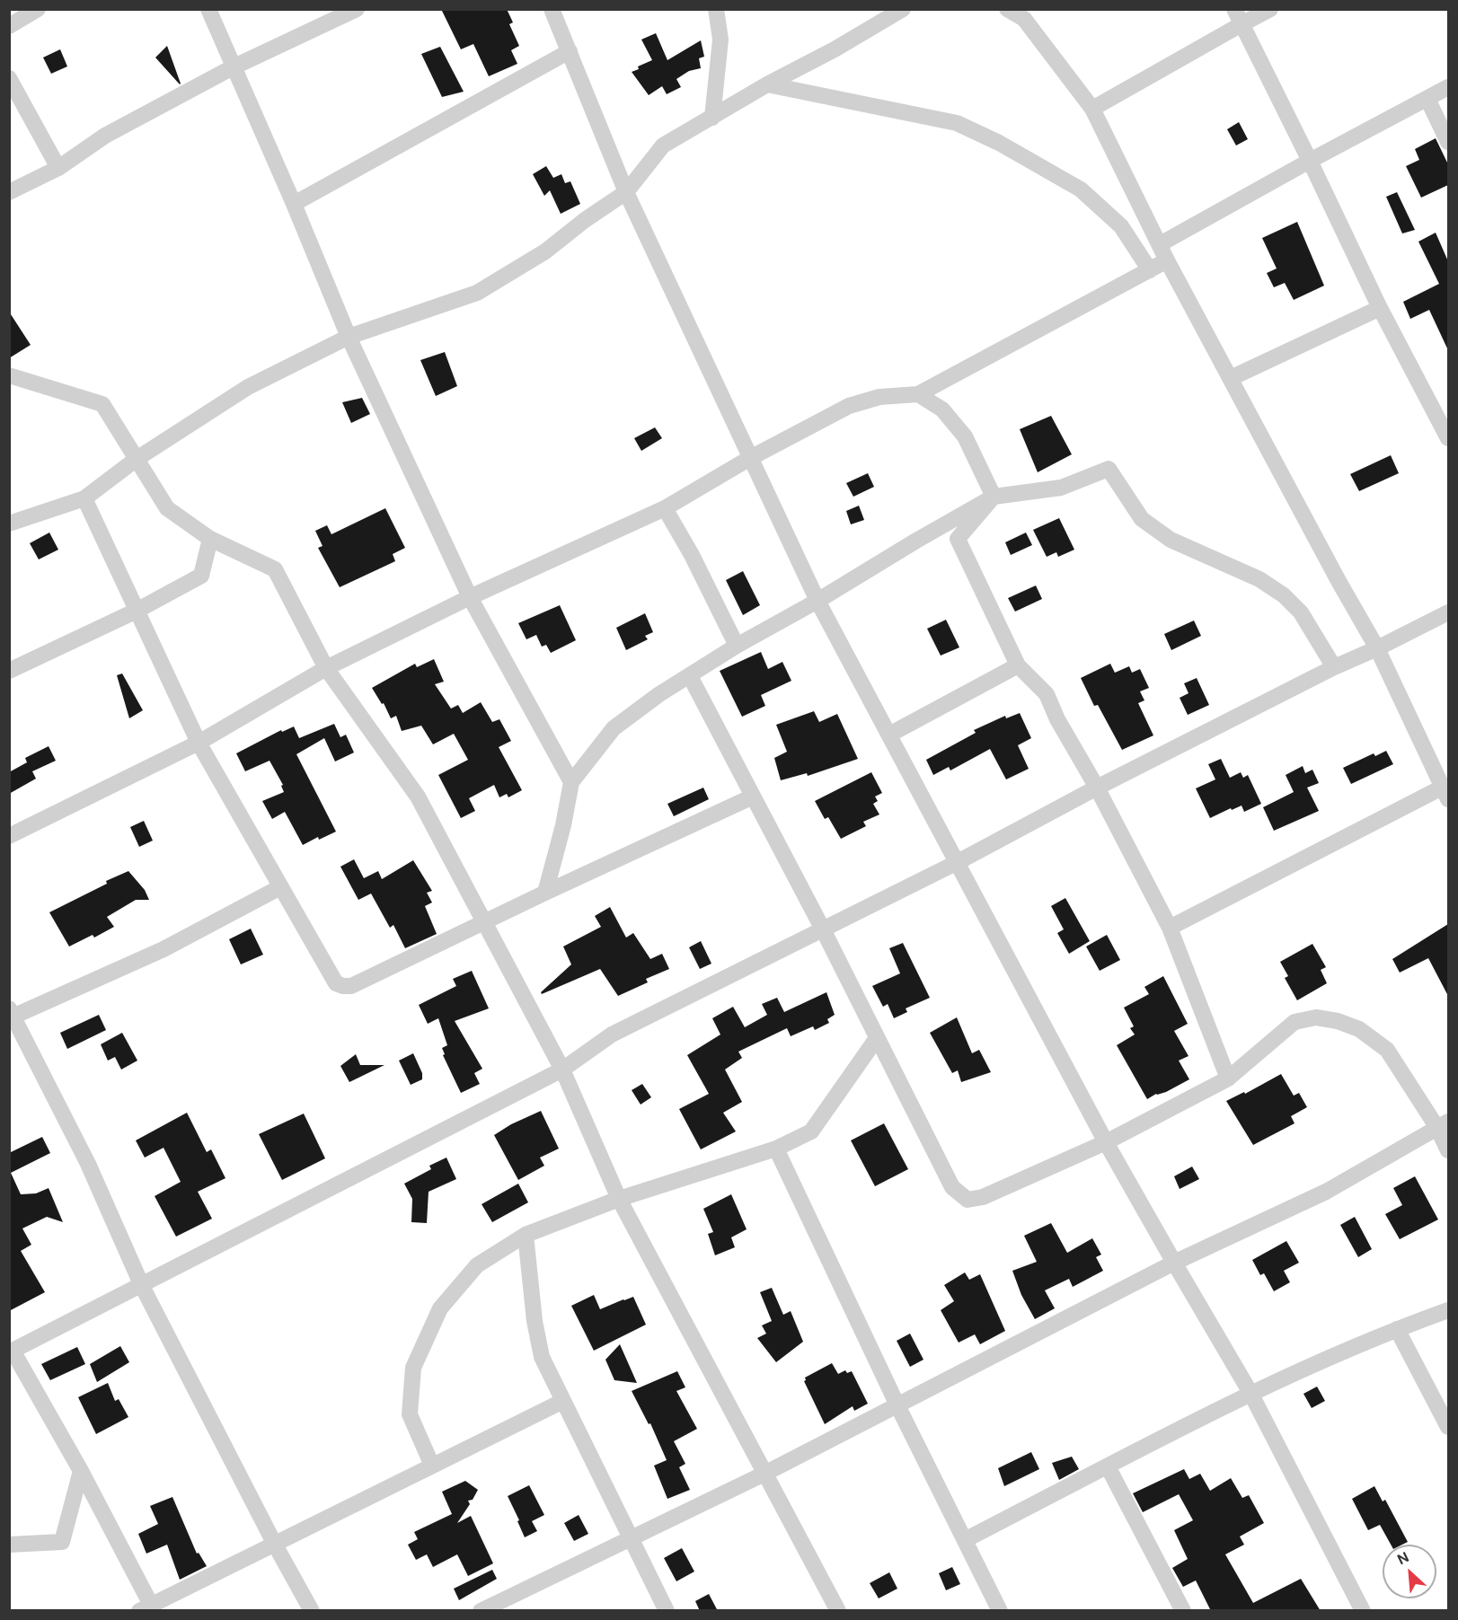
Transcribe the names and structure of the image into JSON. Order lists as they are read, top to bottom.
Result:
{
  "north": "top left"
}
